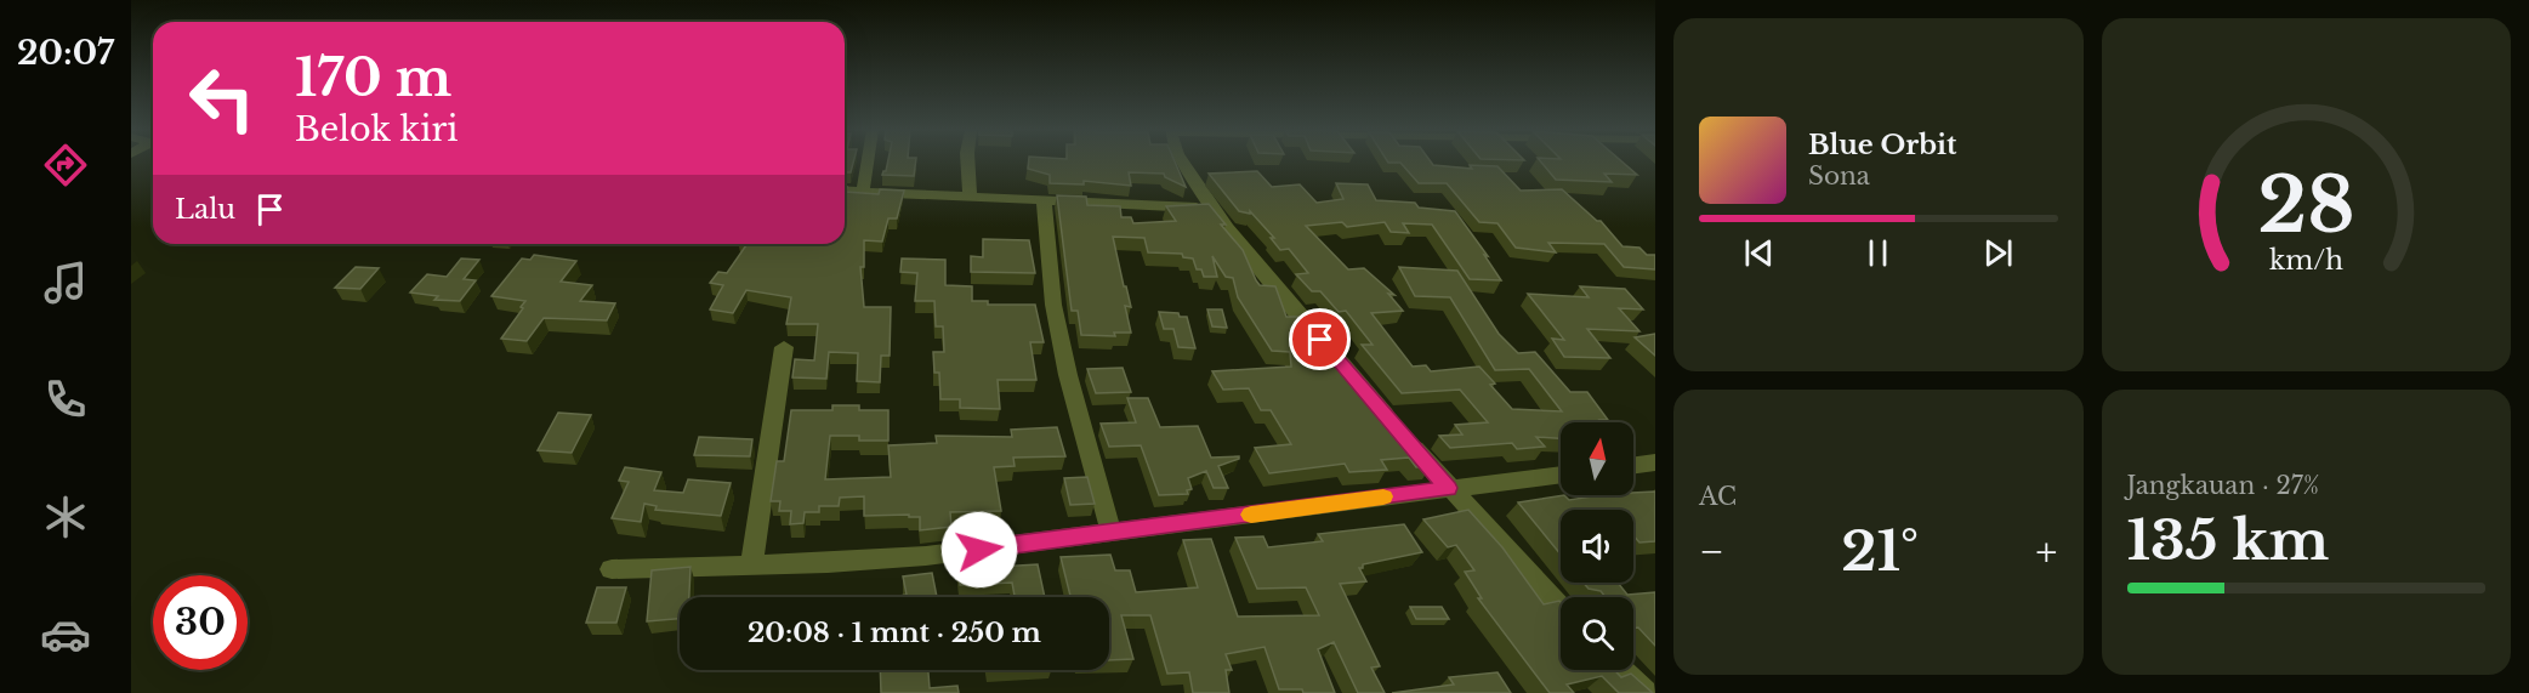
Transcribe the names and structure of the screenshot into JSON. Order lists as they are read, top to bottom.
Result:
{
  "north": "top",
  "page": {
    "tabs": "20:07",
    "turn": ["170 m", "Belok kiri"],
    "song": ["Blue Orbit", "Sona"],
    "then": "Lalu",
    "tile": [
      "AC",
      ["Jangkauan · 27%", "135 km"]
    ],
    "heat": ["−", "21°", "+"],
    "limit": "30",
    "trip": "20:08 · 1 mnt · 250 m",
    "gauge": ["28", "km/h"]
  }
}
